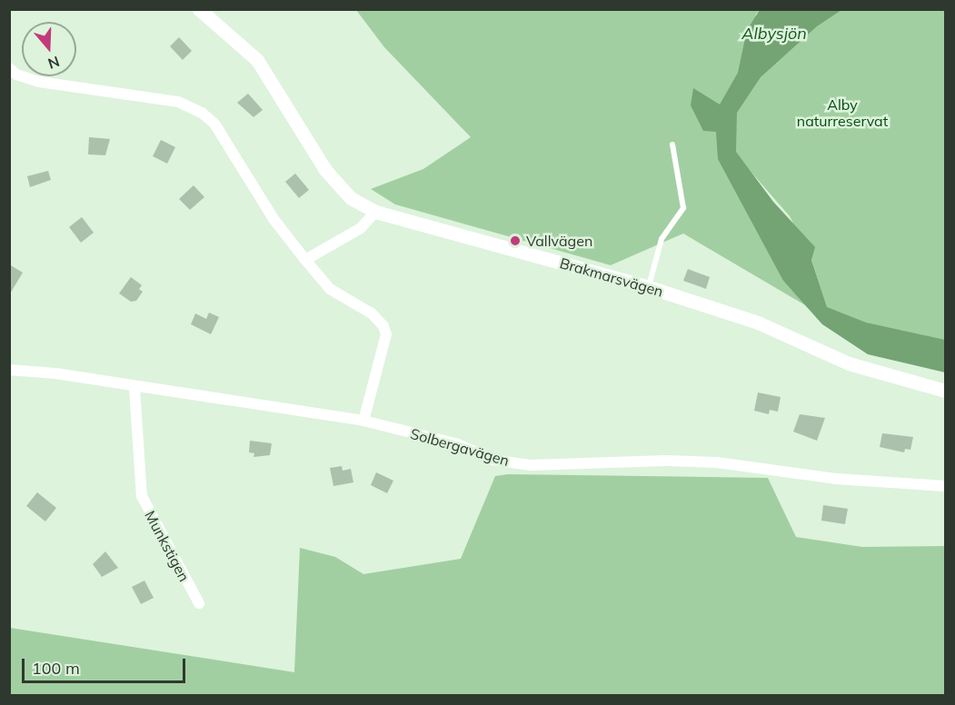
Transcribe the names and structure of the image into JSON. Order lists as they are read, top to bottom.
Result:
{
  "streets": {
    "street": ["Brakmarsvägen", "Solbergavägen", "Munkstigen"]
  },
  "crossings": [
    ["Solbergavägen", "Munkstigen"]
  ],
  "water": ["Albysjön"],
  "parks": ["Alby naturreservat"],
  "places": ["Vallvägen"],
  "scale_bar": "100 m",
  "north": "bottom"
}
